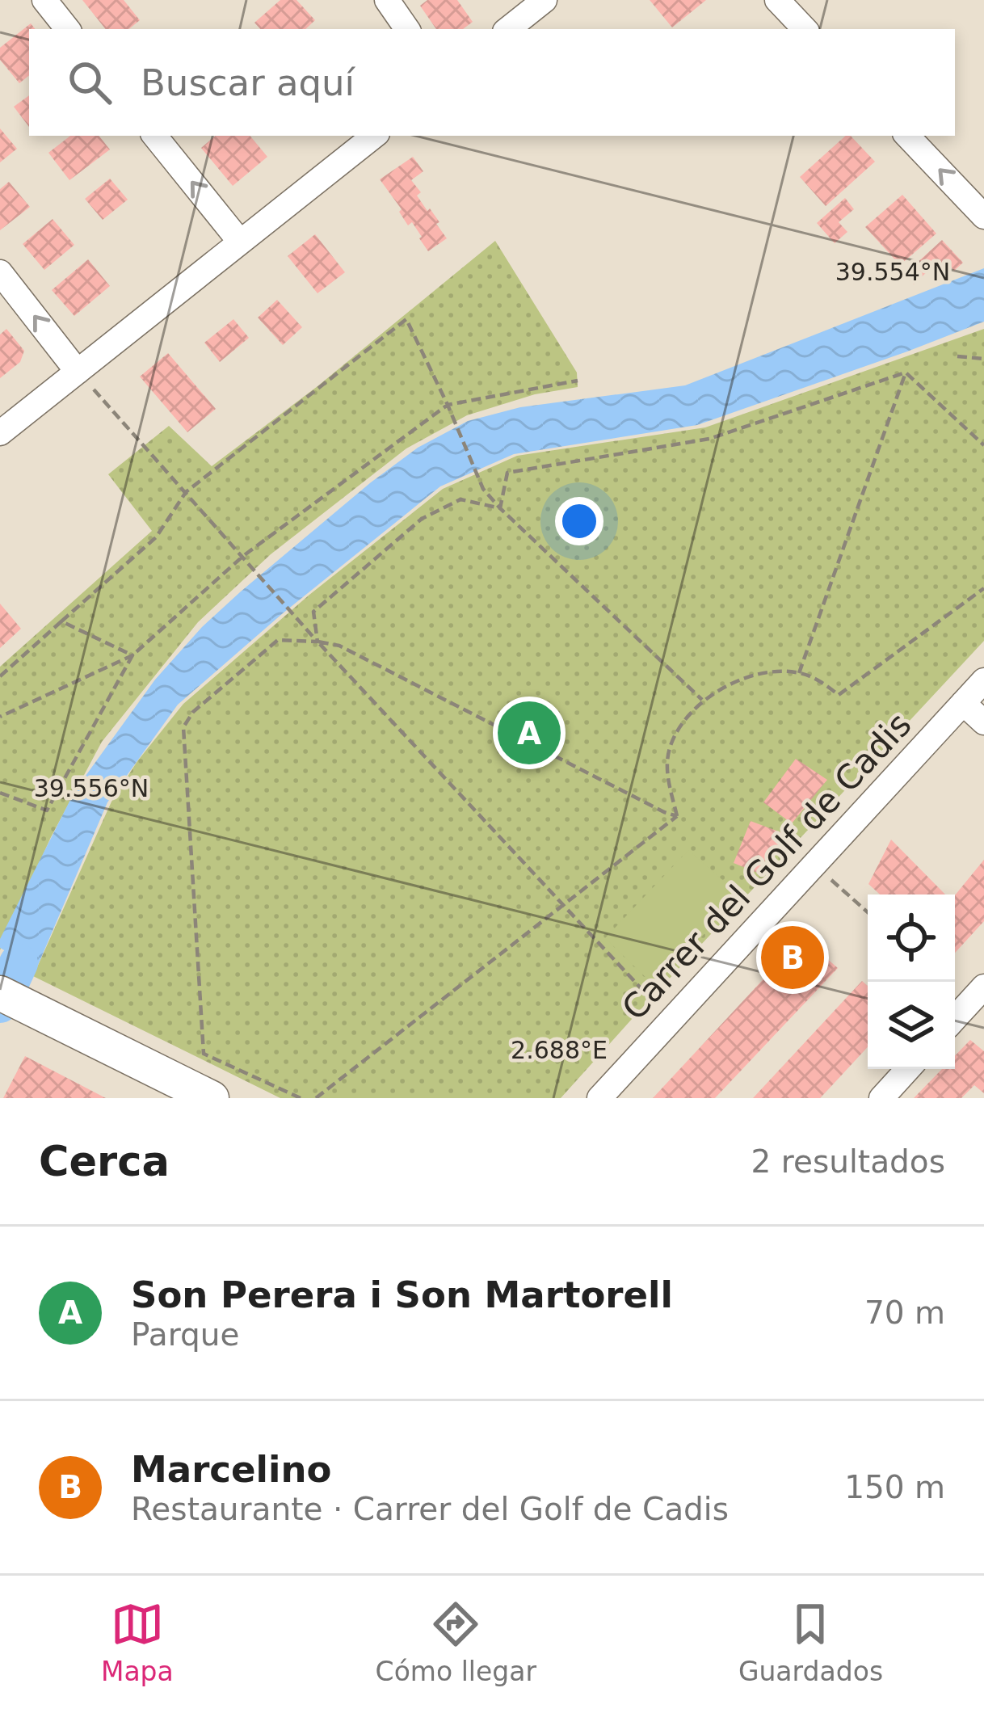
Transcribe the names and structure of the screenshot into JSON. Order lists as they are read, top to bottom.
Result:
{
  "streets": {
    "street": ["Carrer del Golf de Cadis"]
  },
  "page": {
    "search": "Buscar aquí",
    "pins": ["A", "B"],
    "heading": ["Cerca", "2 resultados"],
    "list": [
      {
        "mark": "A",
        "name": "Son Perera i Son Martorell",
        "note": "Parque",
        "value": "70 m"
      },
      {
        "mark": "B",
        "name": "Marcelino",
        "note": "Restaurante · Carrer del Golf de Cadis",
        "value": "150 m"
      }
    ],
    "nav": ["Mapa", "Cómo llegar", "Guardados"]
  },
  "coordinates": ["39.554°N", "39.556°N", "2.688°E"]
}
